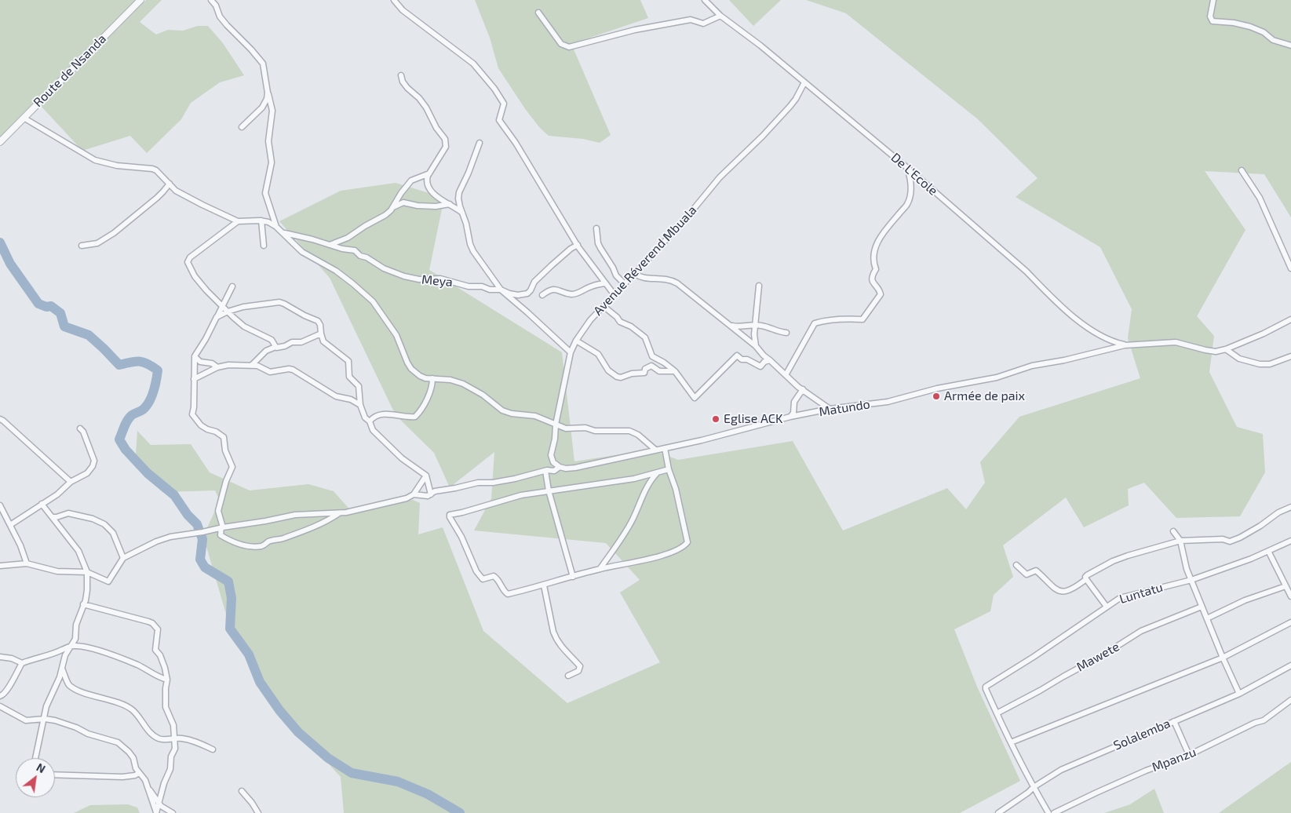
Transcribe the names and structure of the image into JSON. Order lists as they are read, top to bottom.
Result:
{
  "streets": {
    "street": [
      "Route de Nsanda",
      "De L'Ecole",
      "Avenue Réverend Mbuala",
      "Meya",
      "Matundo",
      "Luntatu",
      "Mawete",
      "Solalemba",
      "Mpanzu"
    ]
  },
  "crossings": [
    ["De L'Ecole", "Avenue Réverend Mbuala"],
    ["De L'Ecole", "Matundo"],
    ["Avenue Réverend Mbuala", "Matundo"],
    ["Luntatu", "Mawete"]
  ],
  "places": ["Armée de paix", "Eglise ACK"],
  "north": "top right"
}
